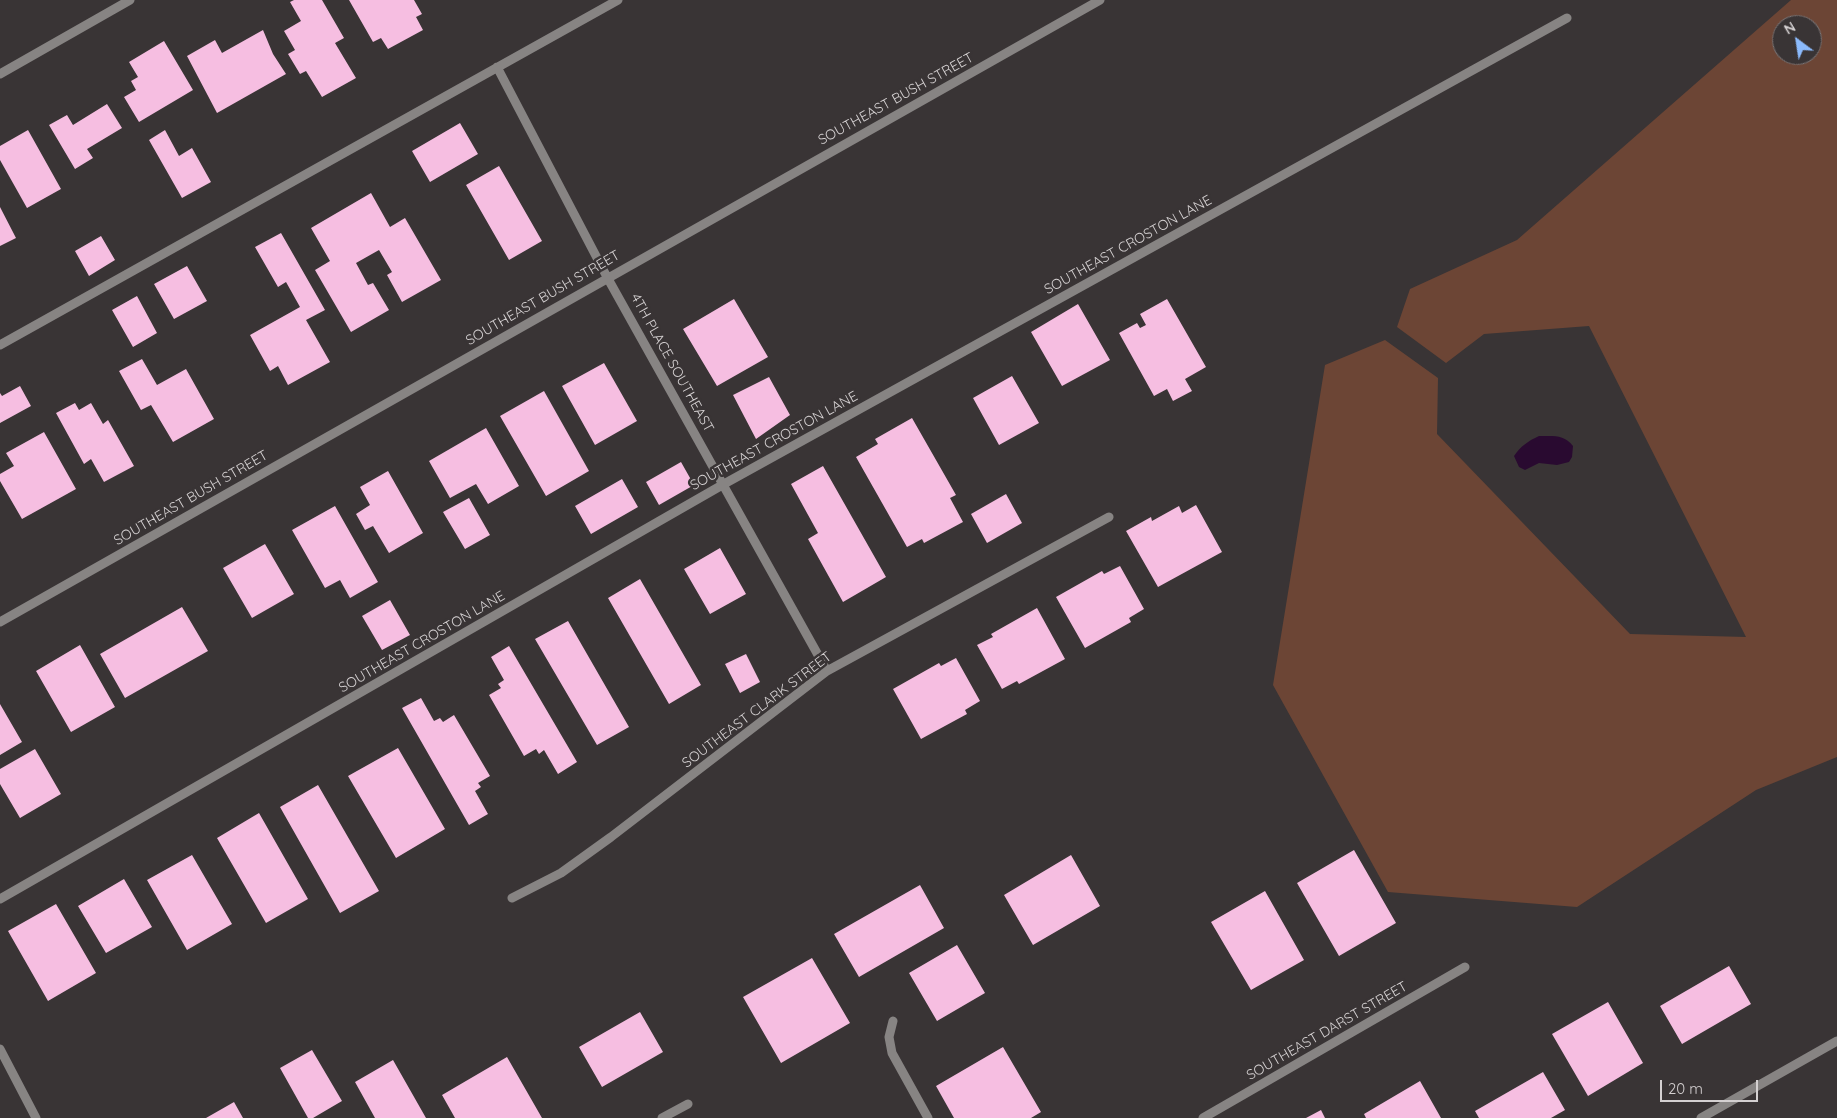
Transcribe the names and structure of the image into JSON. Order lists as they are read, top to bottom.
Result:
{
  "streets": {
    "street": [
      "SOUTHEAST BUSH STREET",
      "SOUTHEAST CROSTON LANE",
      "4TH PLACE SOUTHEAST",
      "SOUTHEAST CLARK STREET",
      "SOUTHEAST DARST STREET"
    ]
  },
  "crossings": [
    ["SOUTHEAST BUSH STREET", "4TH PLACE SOUTHEAST"],
    ["SOUTHEAST CROSTON LANE", "4TH PLACE SOUTHEAST"],
    ["4TH PLACE SOUTHEAST", "SOUTHEAST CLARK STREET"]
  ],
  "scale_bar": "20 m",
  "north": "top left"
}
